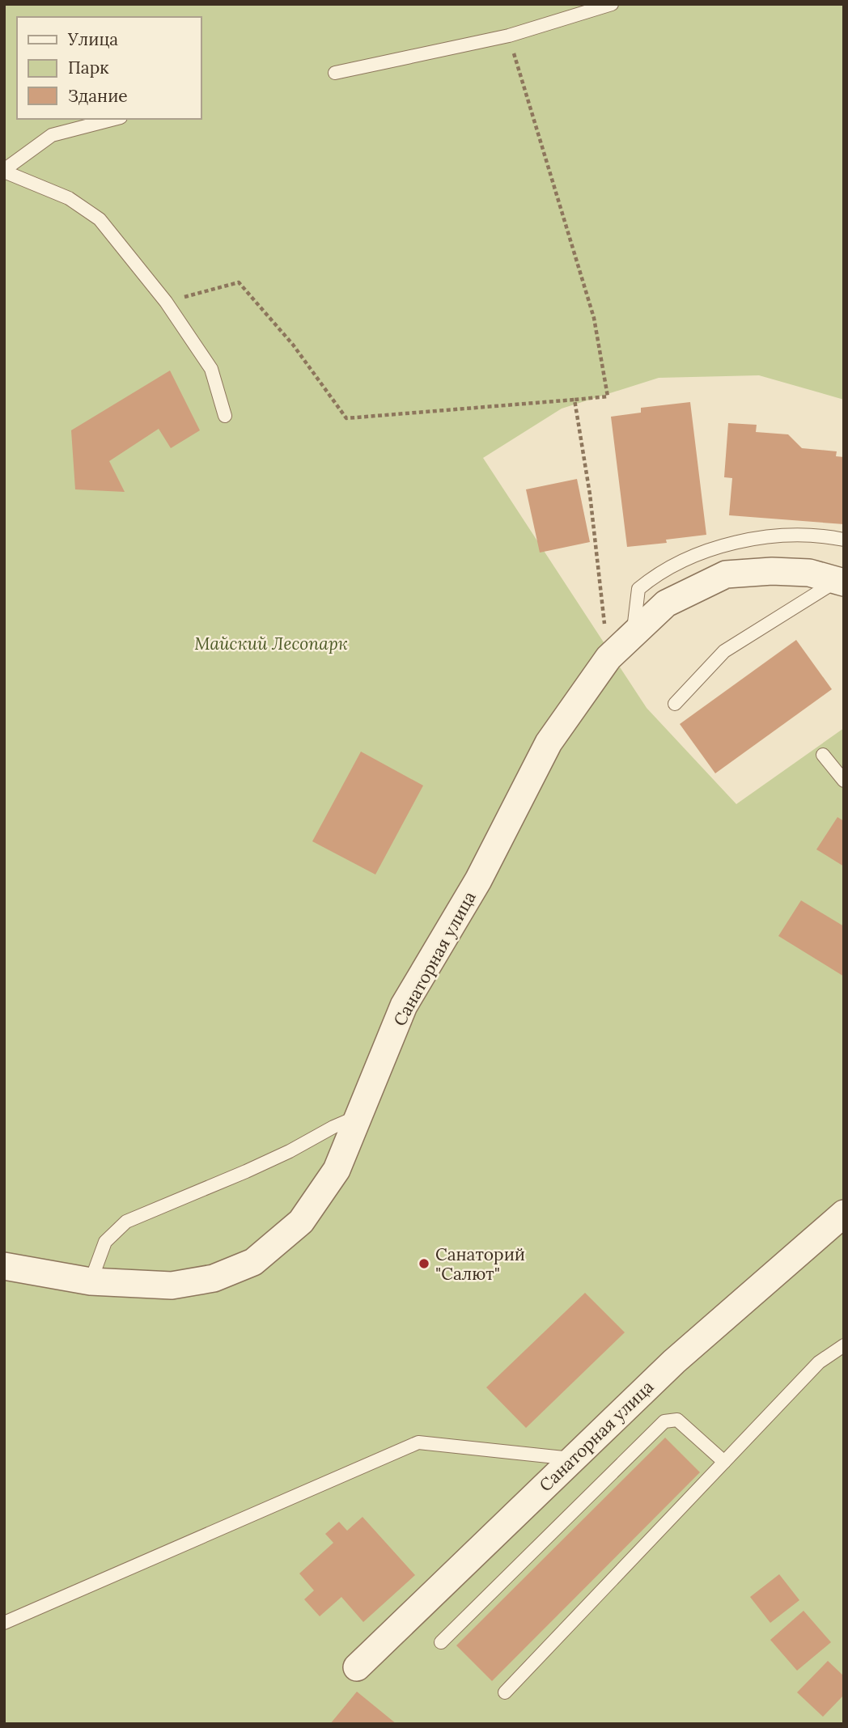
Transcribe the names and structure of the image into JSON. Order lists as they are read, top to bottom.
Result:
{
  "streets": {
    "street": ["Санаторная улица"]
  },
  "parks": ["Майский Лесопарк"],
  "places": ["Санаторий \"Салют\""],
  "legend": ["Улица", "Парк", "Здание"]
}
